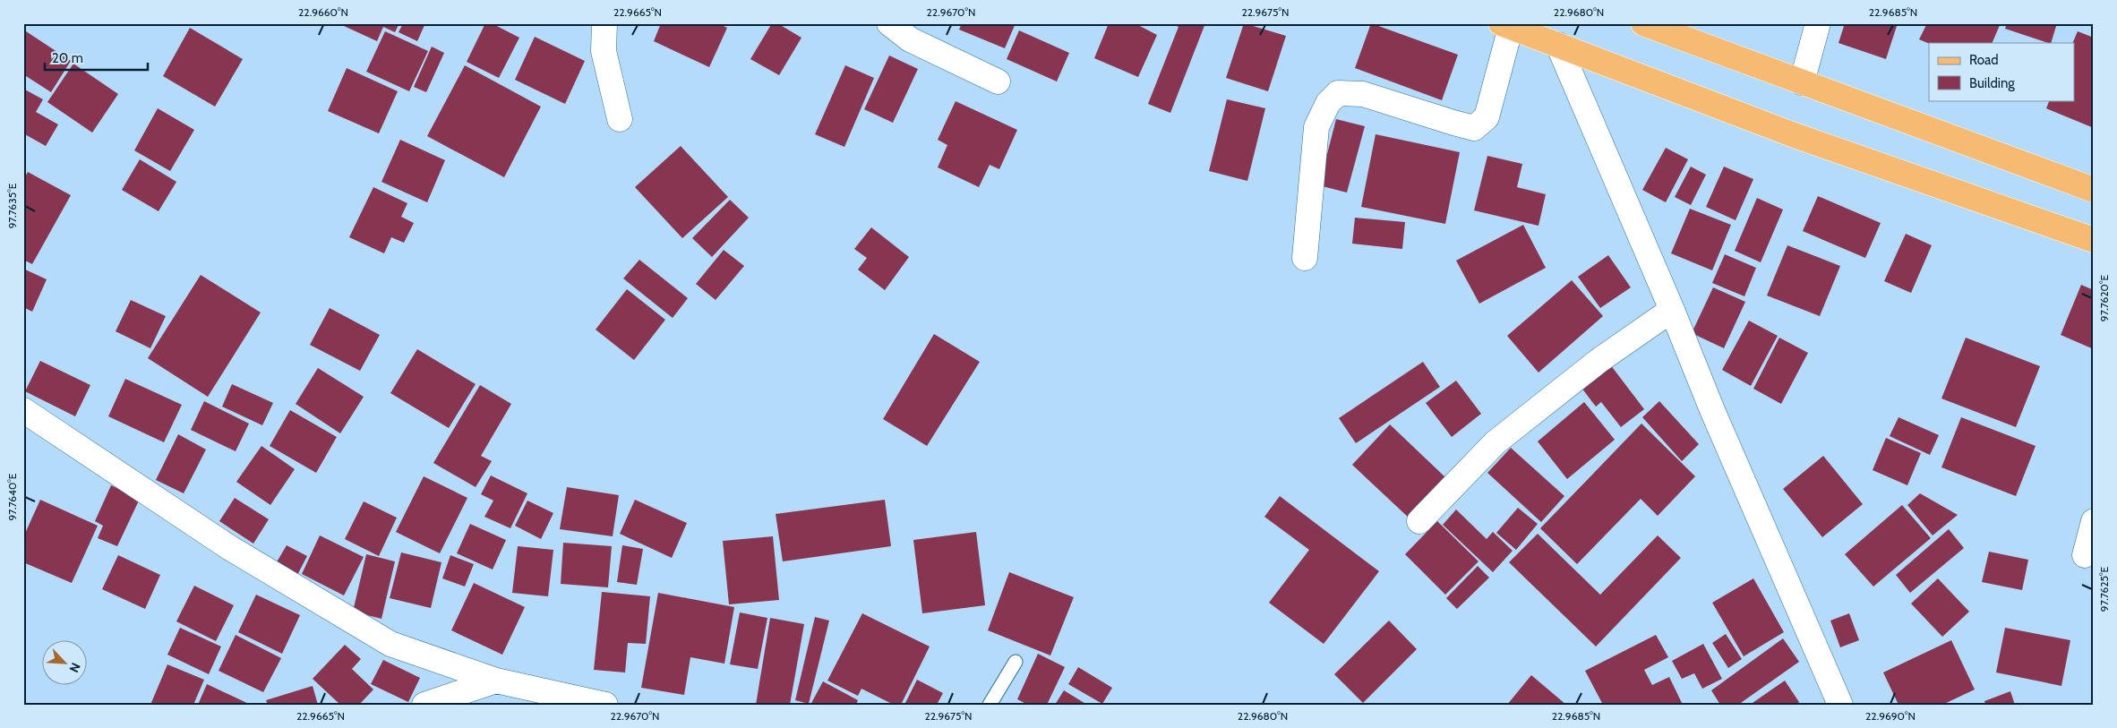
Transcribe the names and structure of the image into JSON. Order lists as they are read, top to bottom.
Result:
{
  "legend": ["Road", "Building"],
  "scale_bar": "20 m",
  "north": "bottom right",
  "coordinates": [
    "22.9660°N",
    "22.9665°N",
    "22.9670°N",
    "22.9675°N",
    "22.9680°N",
    "22.9685°N",
    "97.7635°E",
    "97.7620°E",
    "97.7640°E",
    "97.7625°E",
    "22.9690°N"
  ]
}
